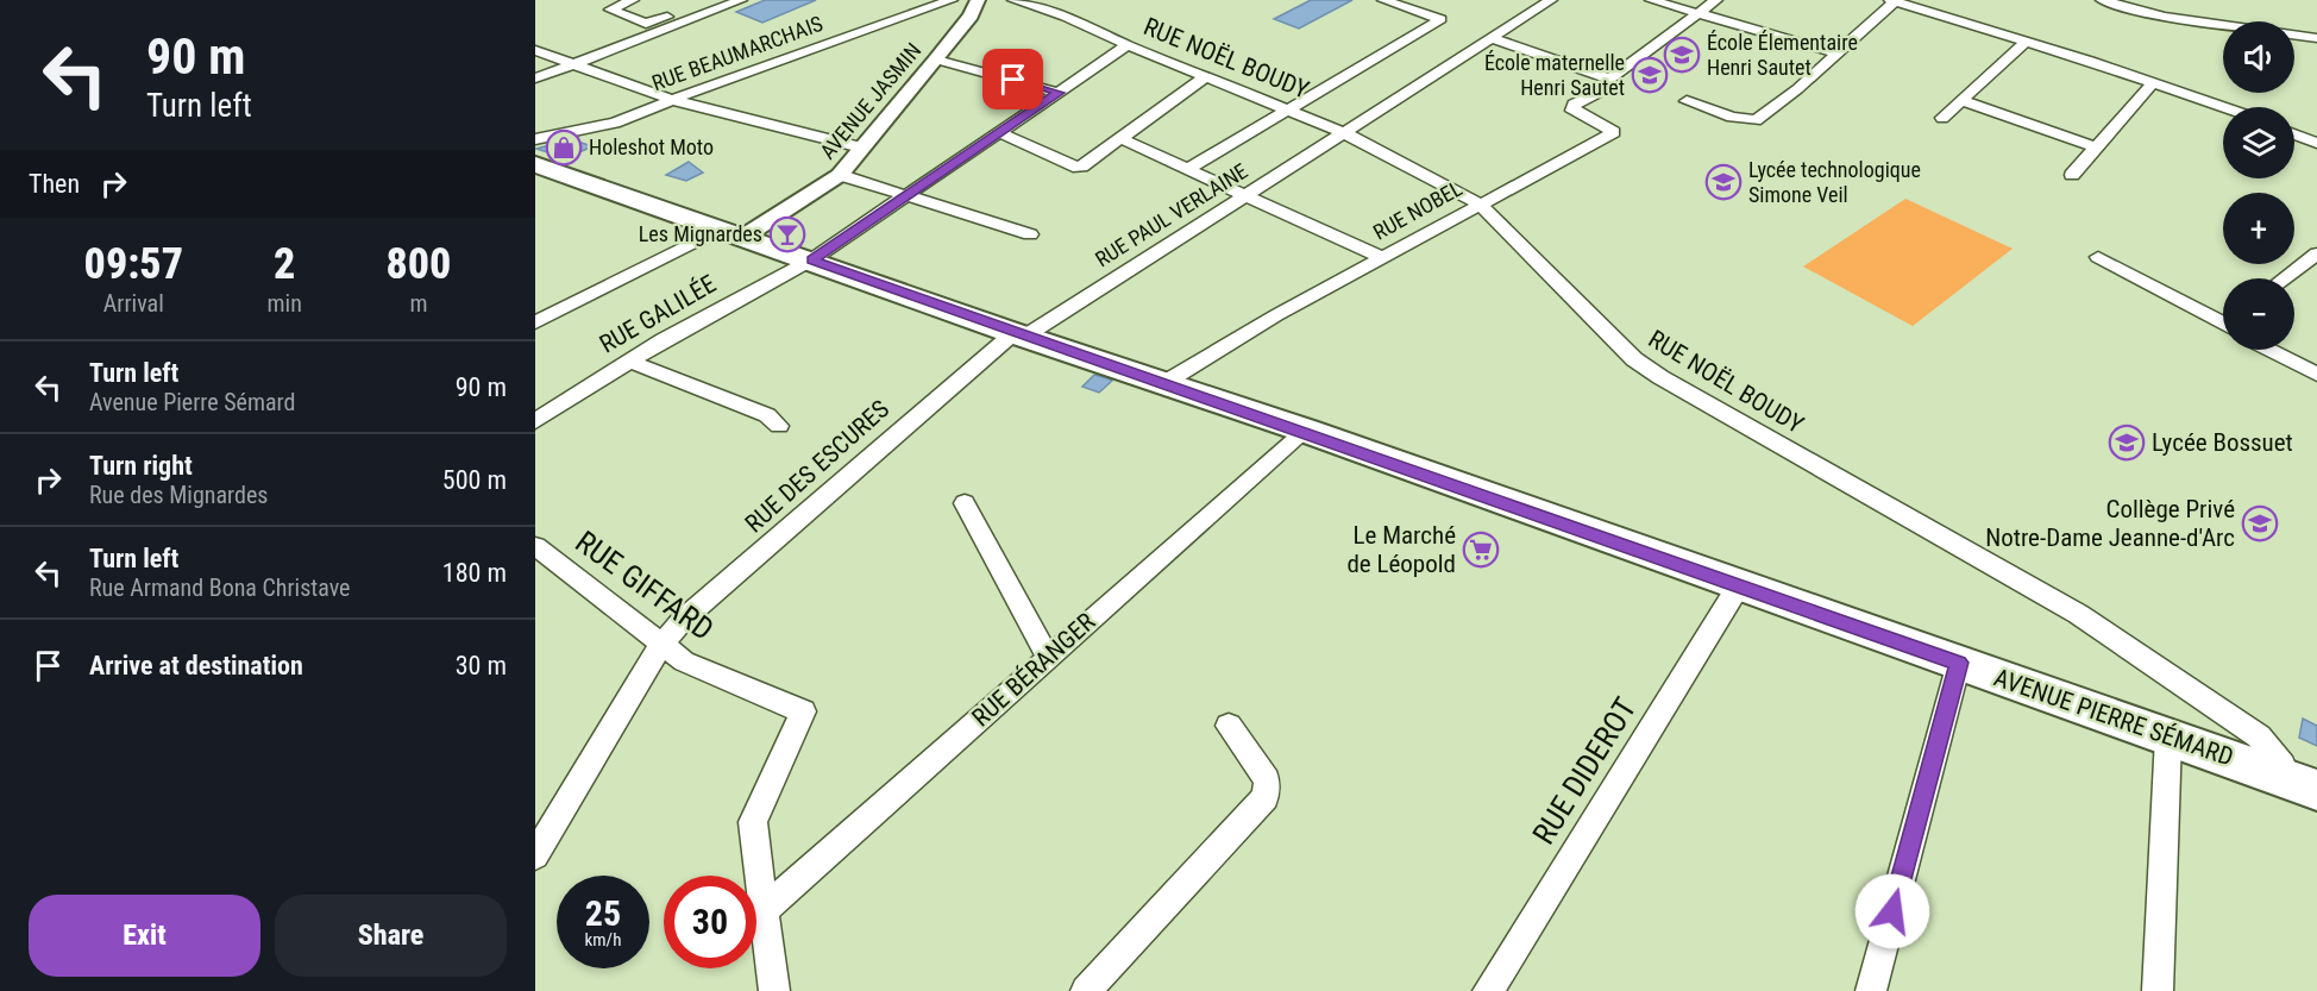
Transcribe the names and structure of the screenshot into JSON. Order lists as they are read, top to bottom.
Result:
{
  "streets": {
    "main road": ["AVENUE PIERRE SÉMARD"],
    "street": [
      "RUE BEAUMARCHAIS",
      "RUE NOËL BOUDY",
      "AVENUE JASMIN",
      "RUE NOBEL",
      "RUE PAUL VERLAINE",
      "RUE GALILÉE",
      "RUE DES ESCURES",
      "RUE GIFFARD",
      "RUE BÉRANGER",
      "RUE DIDEROT"
    ]
  },
  "crossings": [
    ["RUE NOËL BOUDY", "RUE NOBEL"],
    ["RUE NOËL BOUDY", "RUE PAUL VERLAINE"],
    ["RUE NOËL BOUDY", "RUE GALILÉE"],
    ["RUE NOËL BOUDY", "AVENUE PIERRE SÉMARD"],
    ["AVENUE JASMIN", "AVENUE PIERRE SÉMARD"],
    ["RUE NOBEL", "AVENUE PIERRE SÉMARD"],
    ["RUE PAUL VERLAINE", "RUE DES ESCURES"],
    ["RUE PAUL VERLAINE", "AVENUE PIERRE SÉMARD"],
    ["RUE GALILÉE", "AVENUE PIERRE SÉMARD"],
    ["RUE DES ESCURES", "RUE GIFFARD"],
    ["RUE DES ESCURES", "AVENUE PIERRE SÉMARD"],
    ["RUE GIFFARD", "RUE BÉRANGER"],
    ["RUE BÉRANGER", "AVENUE PIERRE SÉMARD"],
    ["AVENUE PIERRE SÉMARD", "RUE DIDEROT"]
  ],
  "places": {
    "school or university": [
      "École Élementaire Henri Sautet",
      "École maternelle Henri Sautet",
      "Lycée technologique Simone Veil",
      "Lycée Bossuet",
      "Collège Privé Notre-Dame Jeanne-d'Arc"
    ],
    "shop": ["Holeshot Moto"],
    "bar": ["Les Mignardes"],
    "supermarket": ["Le Marché de Léopold"]
  },
  "page": {
    "turn": ["90 m", "Turn left"],
    "map_buttons": ["+", "−"],
    "then": "Then",
    "eta": [
      "09:57",
      "Arrival",
      "2",
      "min",
      "800",
      "m"
    ],
    "list": [
      {
        "name": "Turn left",
        "note": "Avenue Pierre Sémard",
        "value": "90 m"
      },
      {
        "name": "Turn right",
        "note": "Rue des Mignardes",
        "value": "500 m"
      },
      {
        "name": "Turn left",
        "note": "Rue Armand Bona Christave",
        "value": "180 m"
      },
      {
        "name": "Arrive at destination",
        "value": "30 m"
      }
    ],
    "speed": "25 km/h",
    "limit": "30",
    "buttons": ["Exit", "Share"]
  }
}
